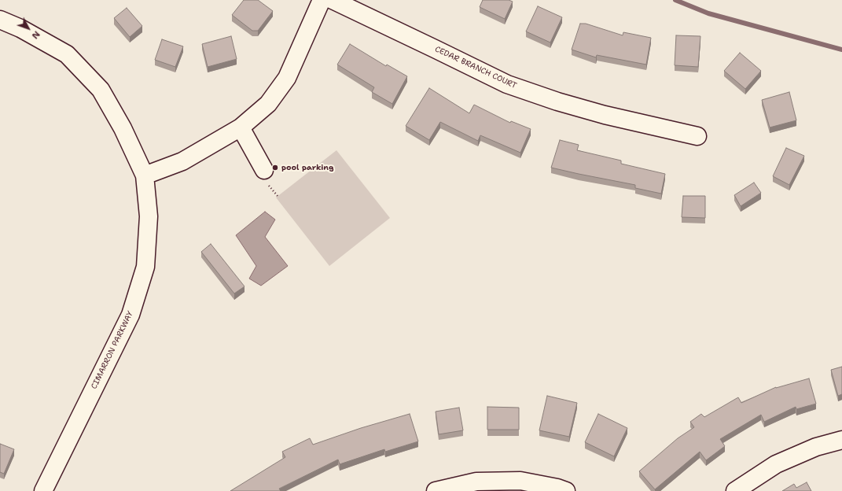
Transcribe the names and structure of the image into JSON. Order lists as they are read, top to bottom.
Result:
{
  "streets": {
    "street": ["CEDAR BRANCH COURT", "CIMARRON PARKWAY"]
  },
  "places": ["pool parking"],
  "north": "bottom right"
}
